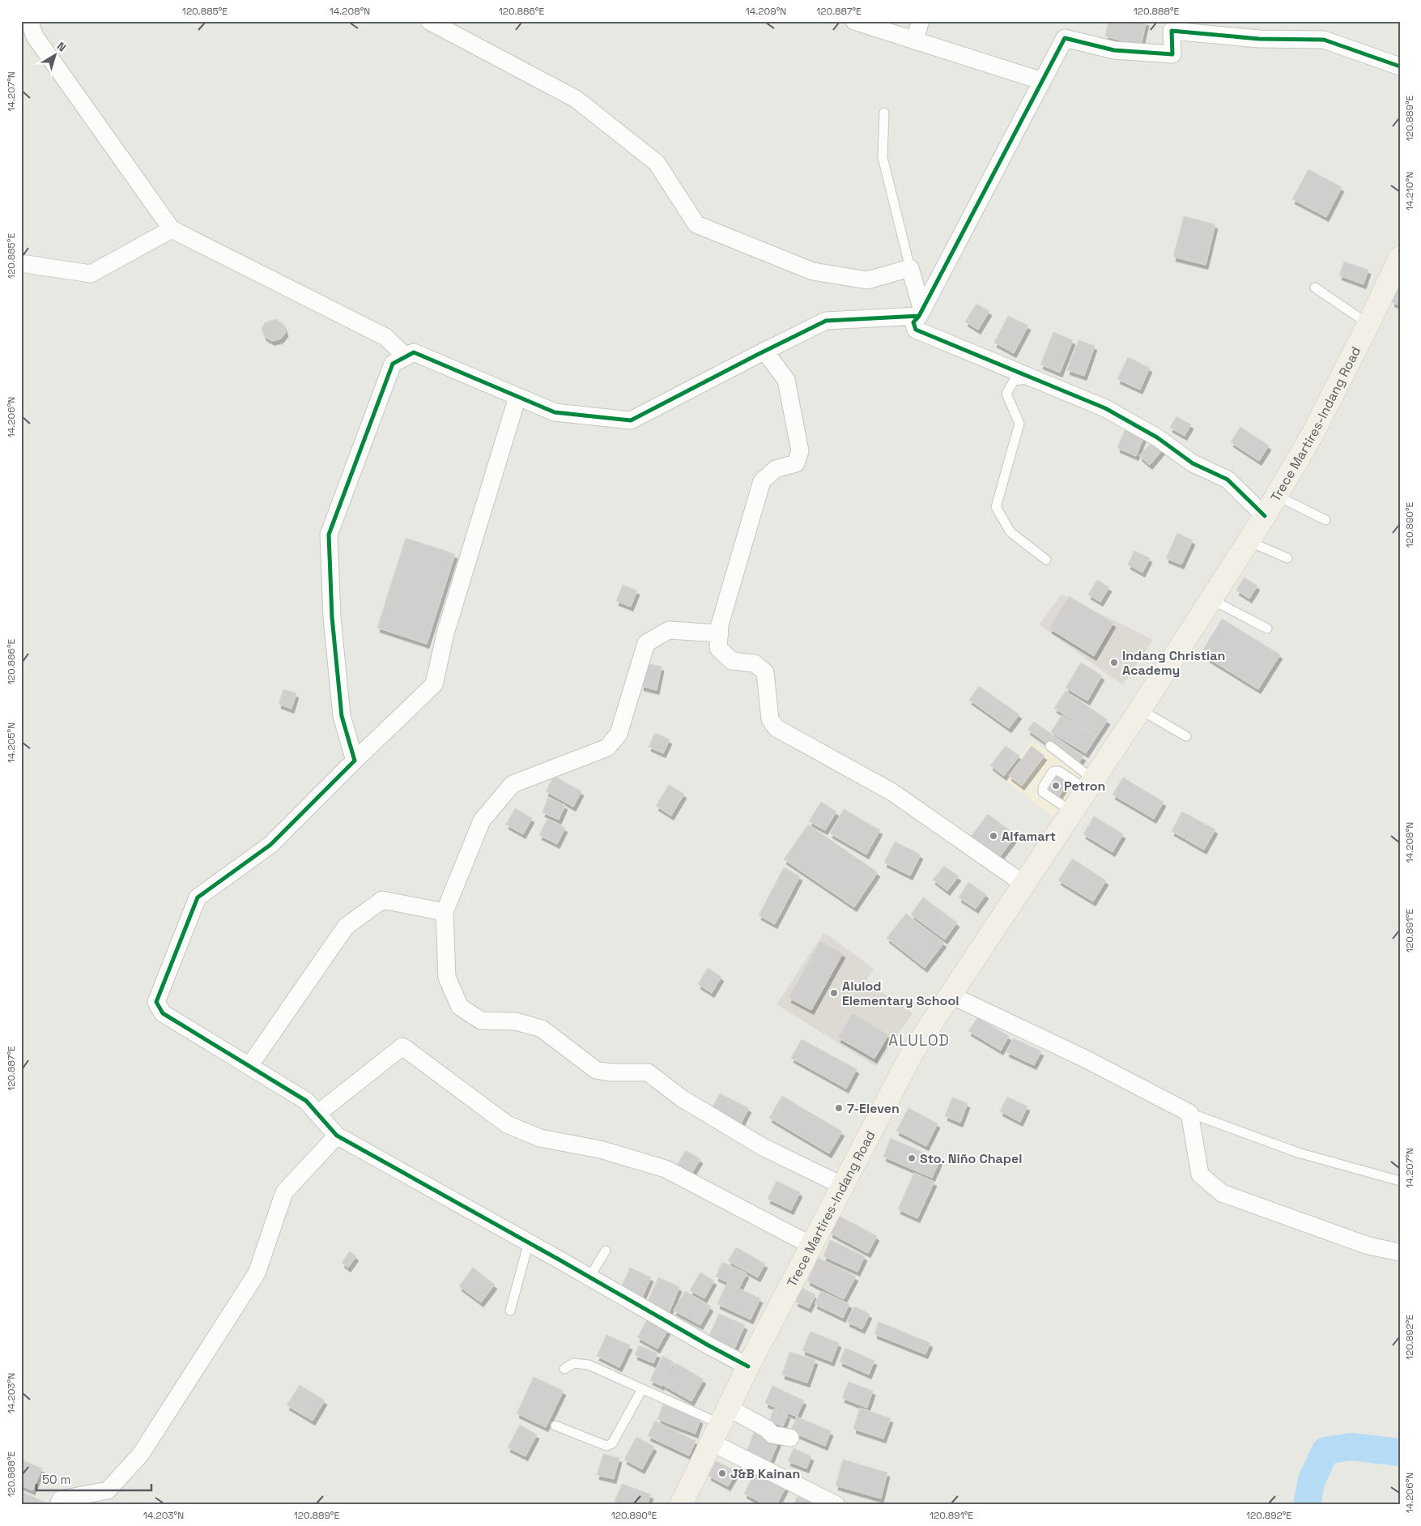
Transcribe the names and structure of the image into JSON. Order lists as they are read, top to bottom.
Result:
{
  "streets": {
    "main road": ["Trece Martires-Indang Road"]
  },
  "districts": ["ALULOD"],
  "places": [
    "Indang Christian Academy",
    "Petron",
    "Alfamart",
    "Alulod Elementary School",
    "7-Eleven",
    "Sto. Niño Chapel",
    "J&B Kainan"
  ],
  "scale_bar": "50 m",
  "north": "top right",
  "coordinates": [
    "120.885°E",
    "14.208°N",
    "120.886°E",
    "14.209°N",
    "120.887°E",
    "120.888°E",
    "14.207°N",
    "120.889°E",
    "14.210°N",
    "14.206°N",
    "120.890°E",
    "14.205°N",
    "120.891°E",
    "120.892°E",
    "14.203°N"
  ]
}
